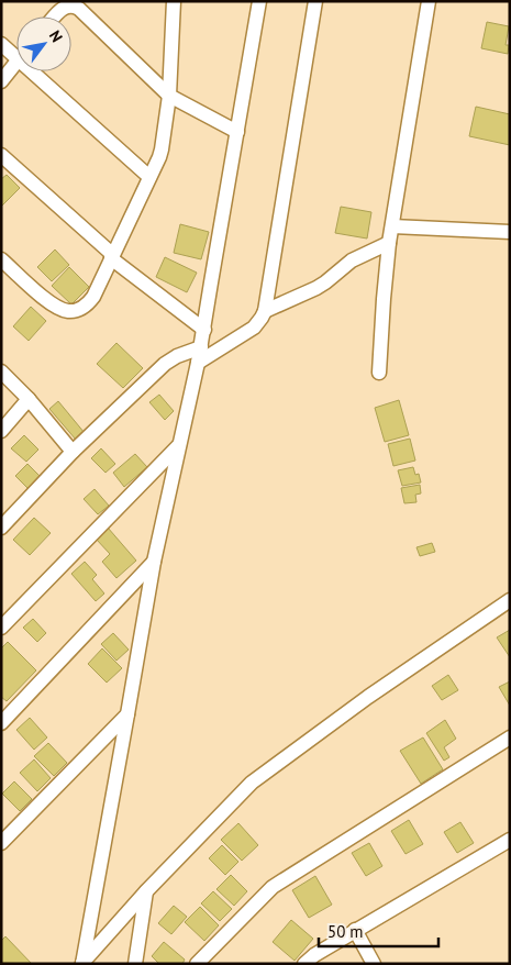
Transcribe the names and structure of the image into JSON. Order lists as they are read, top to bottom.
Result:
{
  "scale_bar": "50 m",
  "north": "top right"
}
